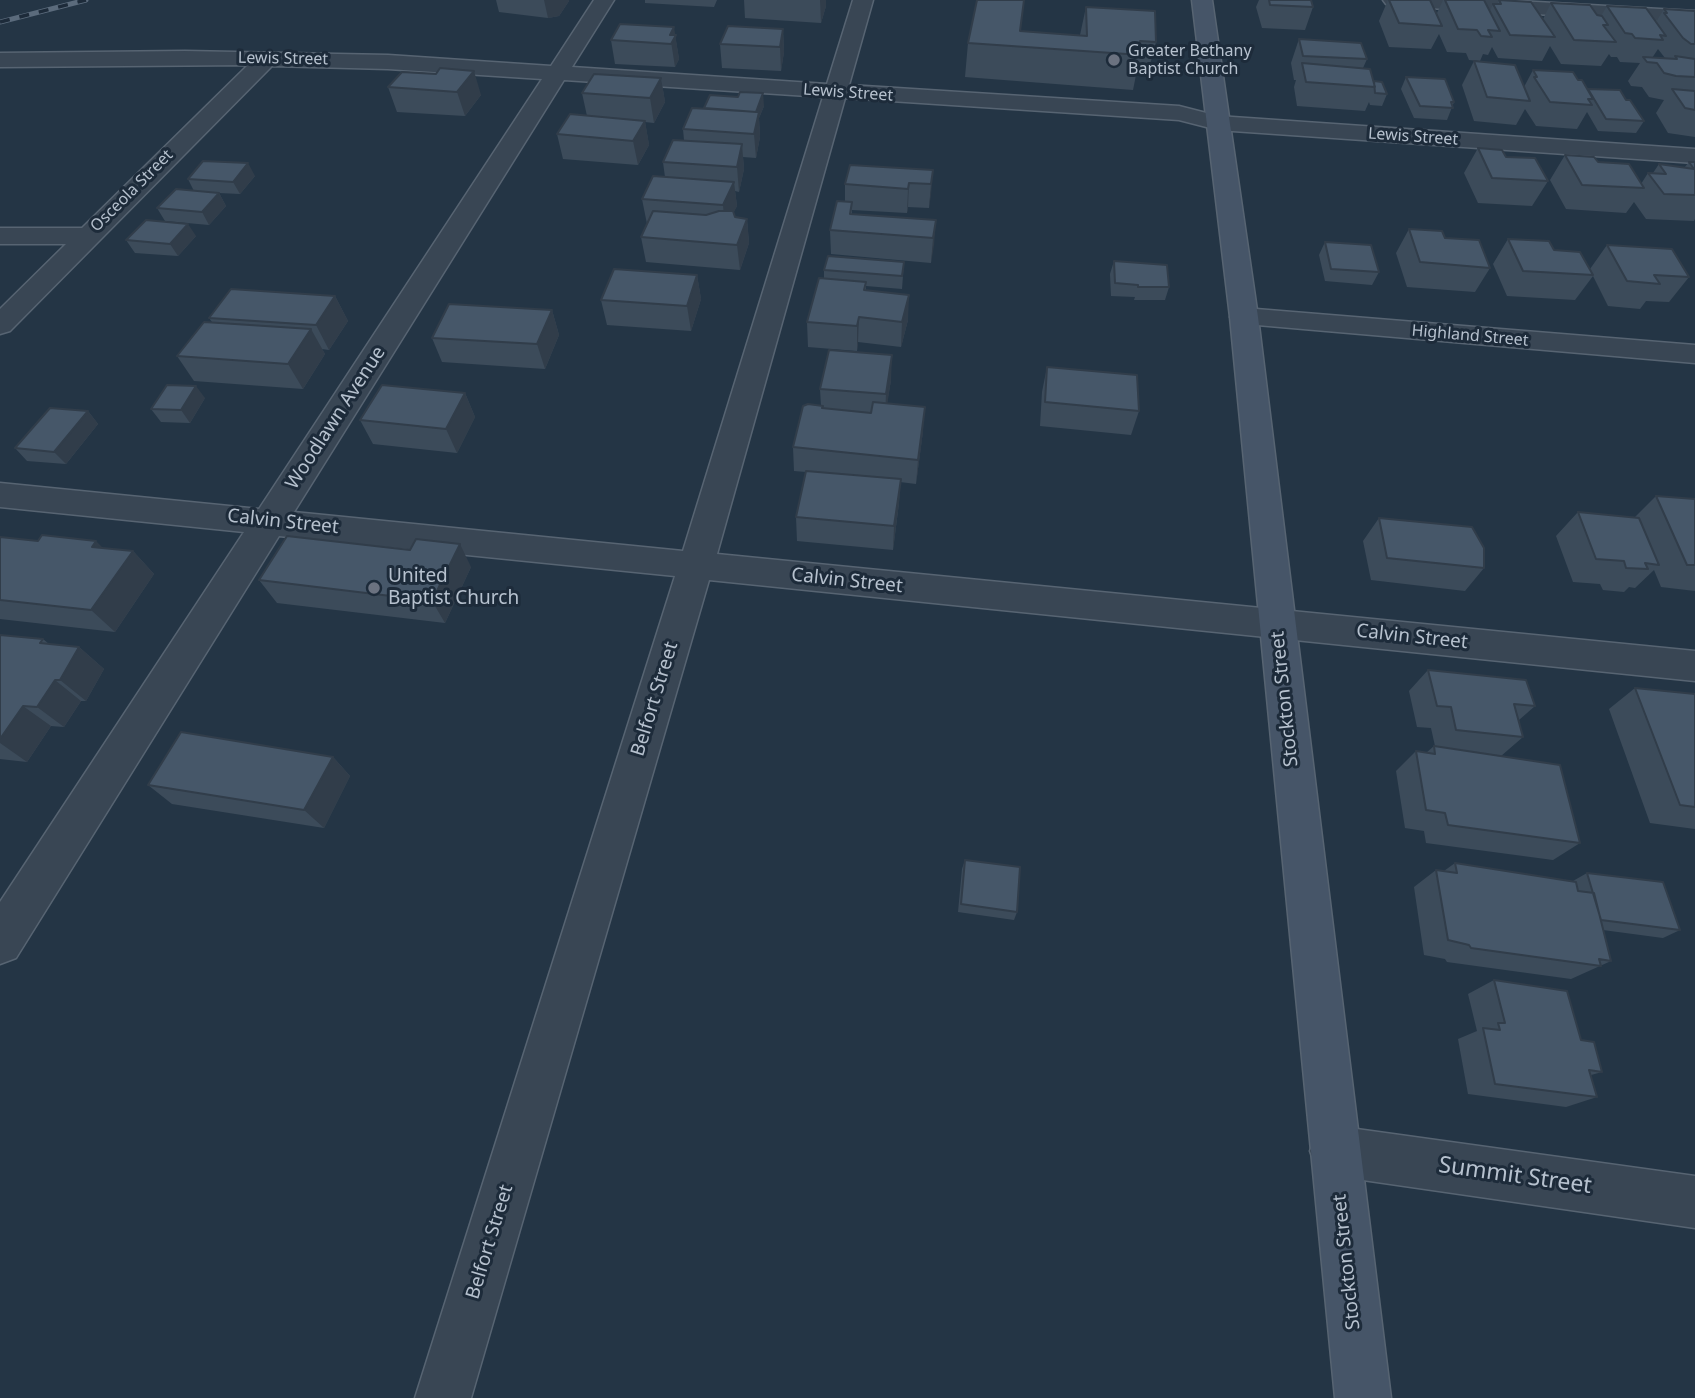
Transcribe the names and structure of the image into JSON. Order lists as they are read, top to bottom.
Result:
{
  "streets": {
    "main road": ["Stockton Street"],
    "street": [
      "Lewis Street",
      "Osceola Street",
      "Highland Street",
      "Woodlawn Avenue",
      "Calvin Street",
      "Belfort Street",
      "Summit Street"
    ]
  },
  "crossings": [
    ["Lewis Street", "Osceola Street"],
    ["Lewis Street", "Woodlawn Avenue"],
    ["Lewis Street", "Belfort Street"],
    ["Lewis Street", "Stockton Street"],
    ["Highland Street", "Stockton Street"],
    ["Woodlawn Avenue", "Calvin Street"],
    ["Calvin Street", "Belfort Street"],
    ["Calvin Street", "Stockton Street"],
    ["Stockton Street", "Summit Street"]
  ],
  "places": ["Greater Bethany Baptist Church", "United Baptist Church"]
}
